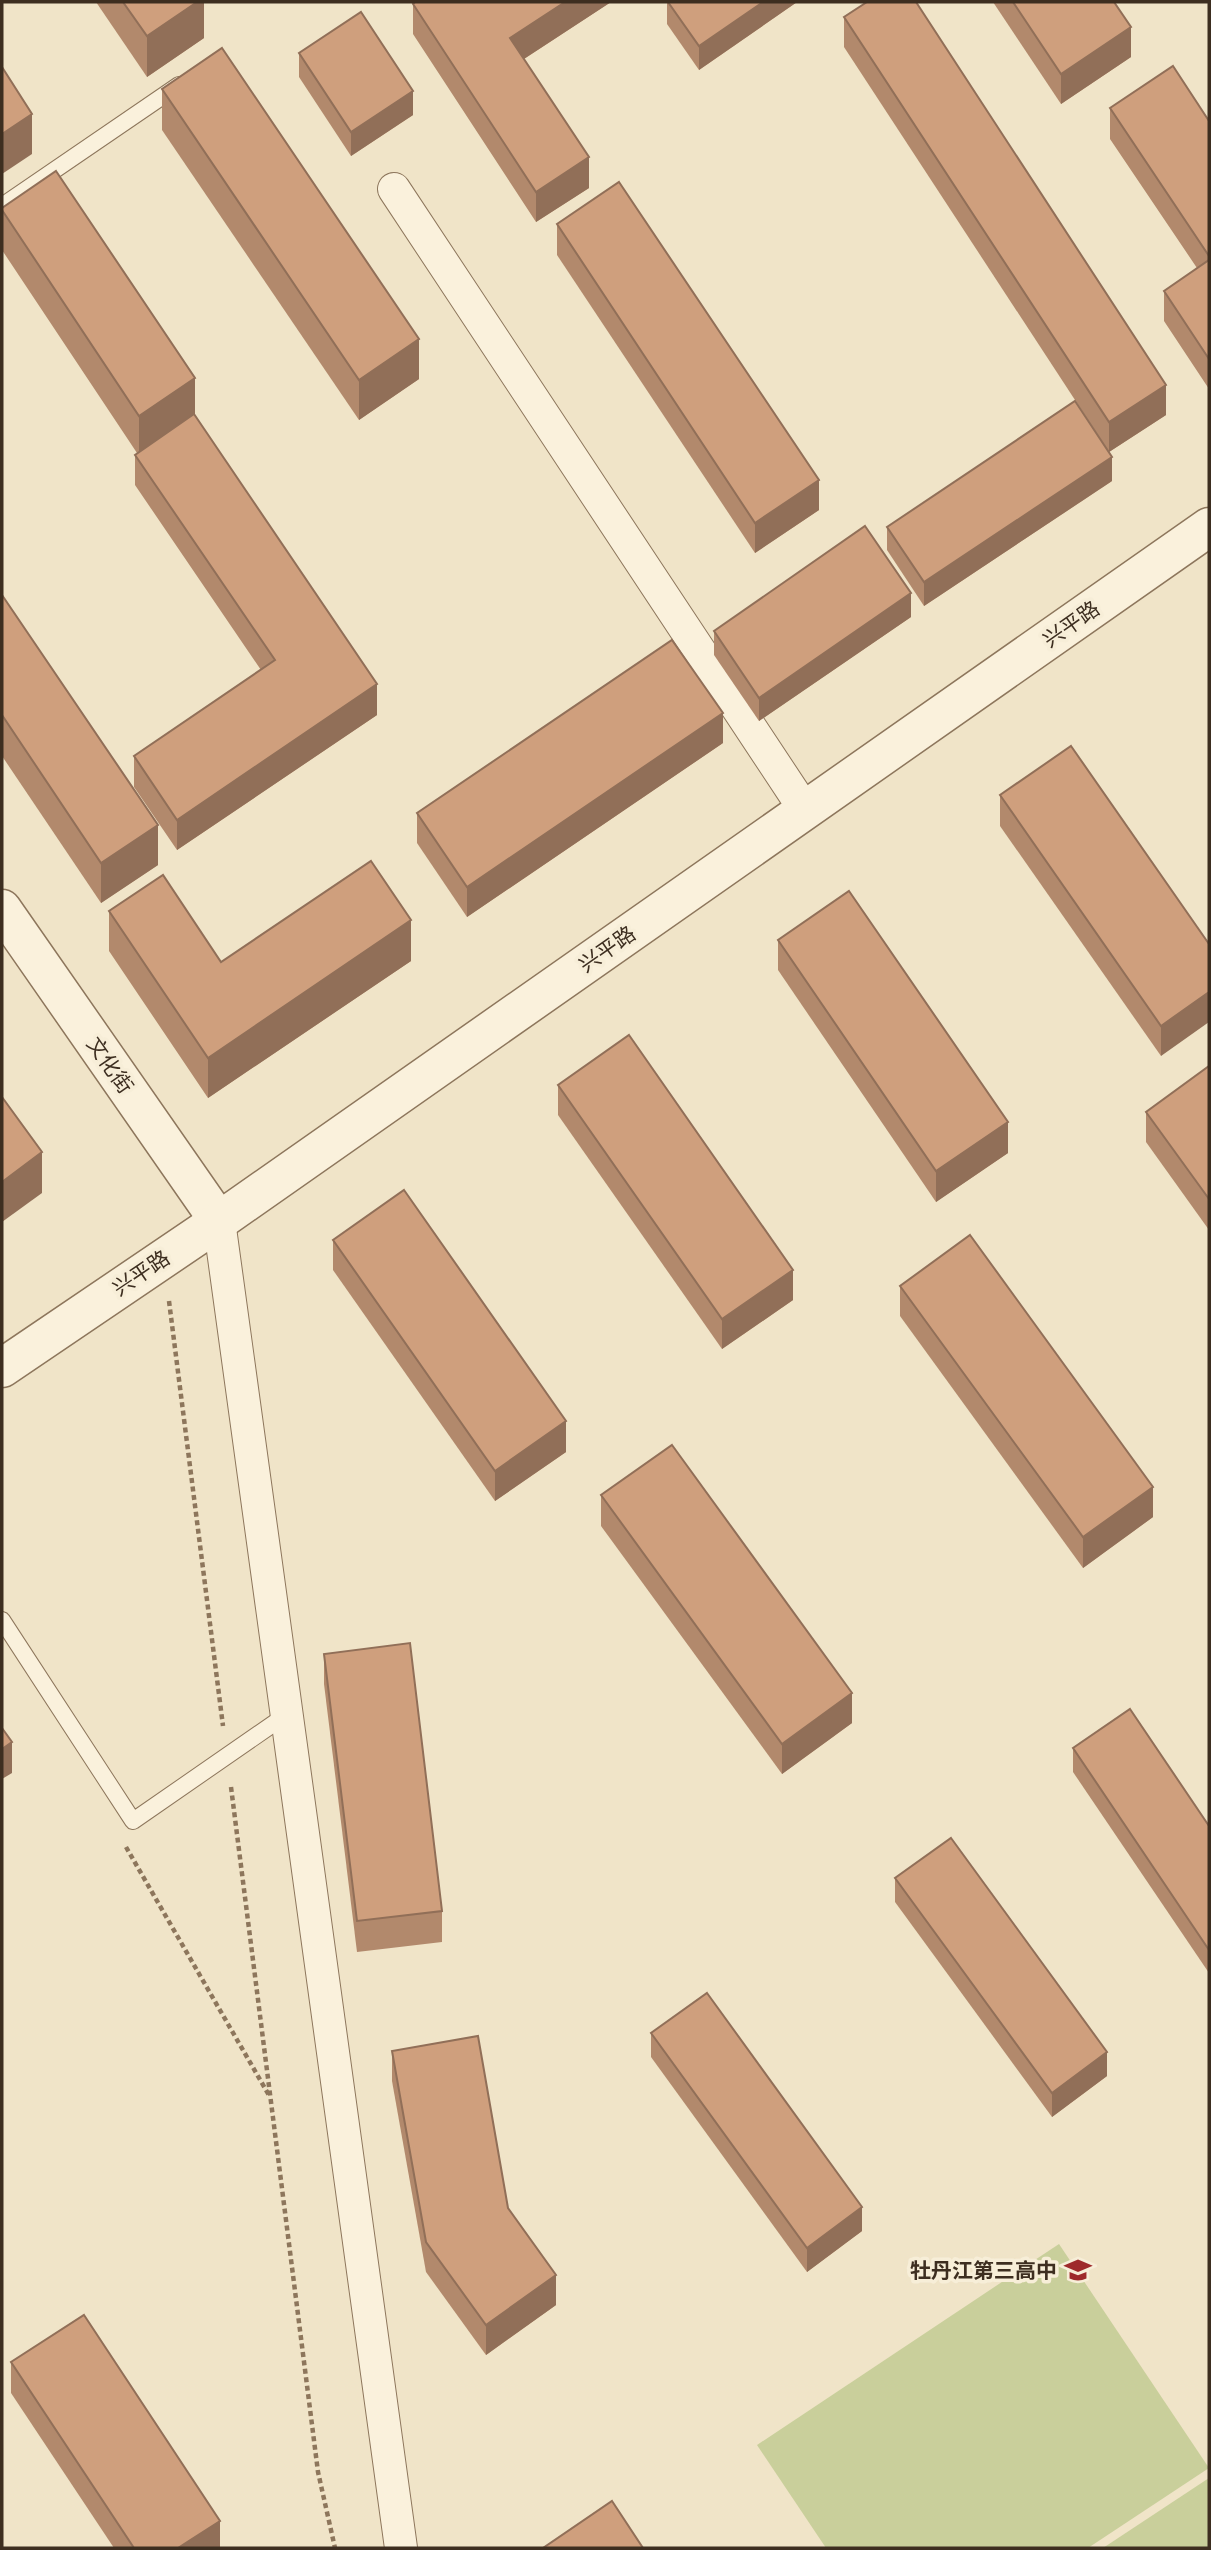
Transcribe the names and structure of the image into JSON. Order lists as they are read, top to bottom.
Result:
{
  "streets": {
    "street": ["兴平路", "文化街"]
  },
  "crossings": [
    ["兴平路", "文化街"]
  ],
  "places": {
    "school or university": ["牡丹江第三高中"]
  }
}
